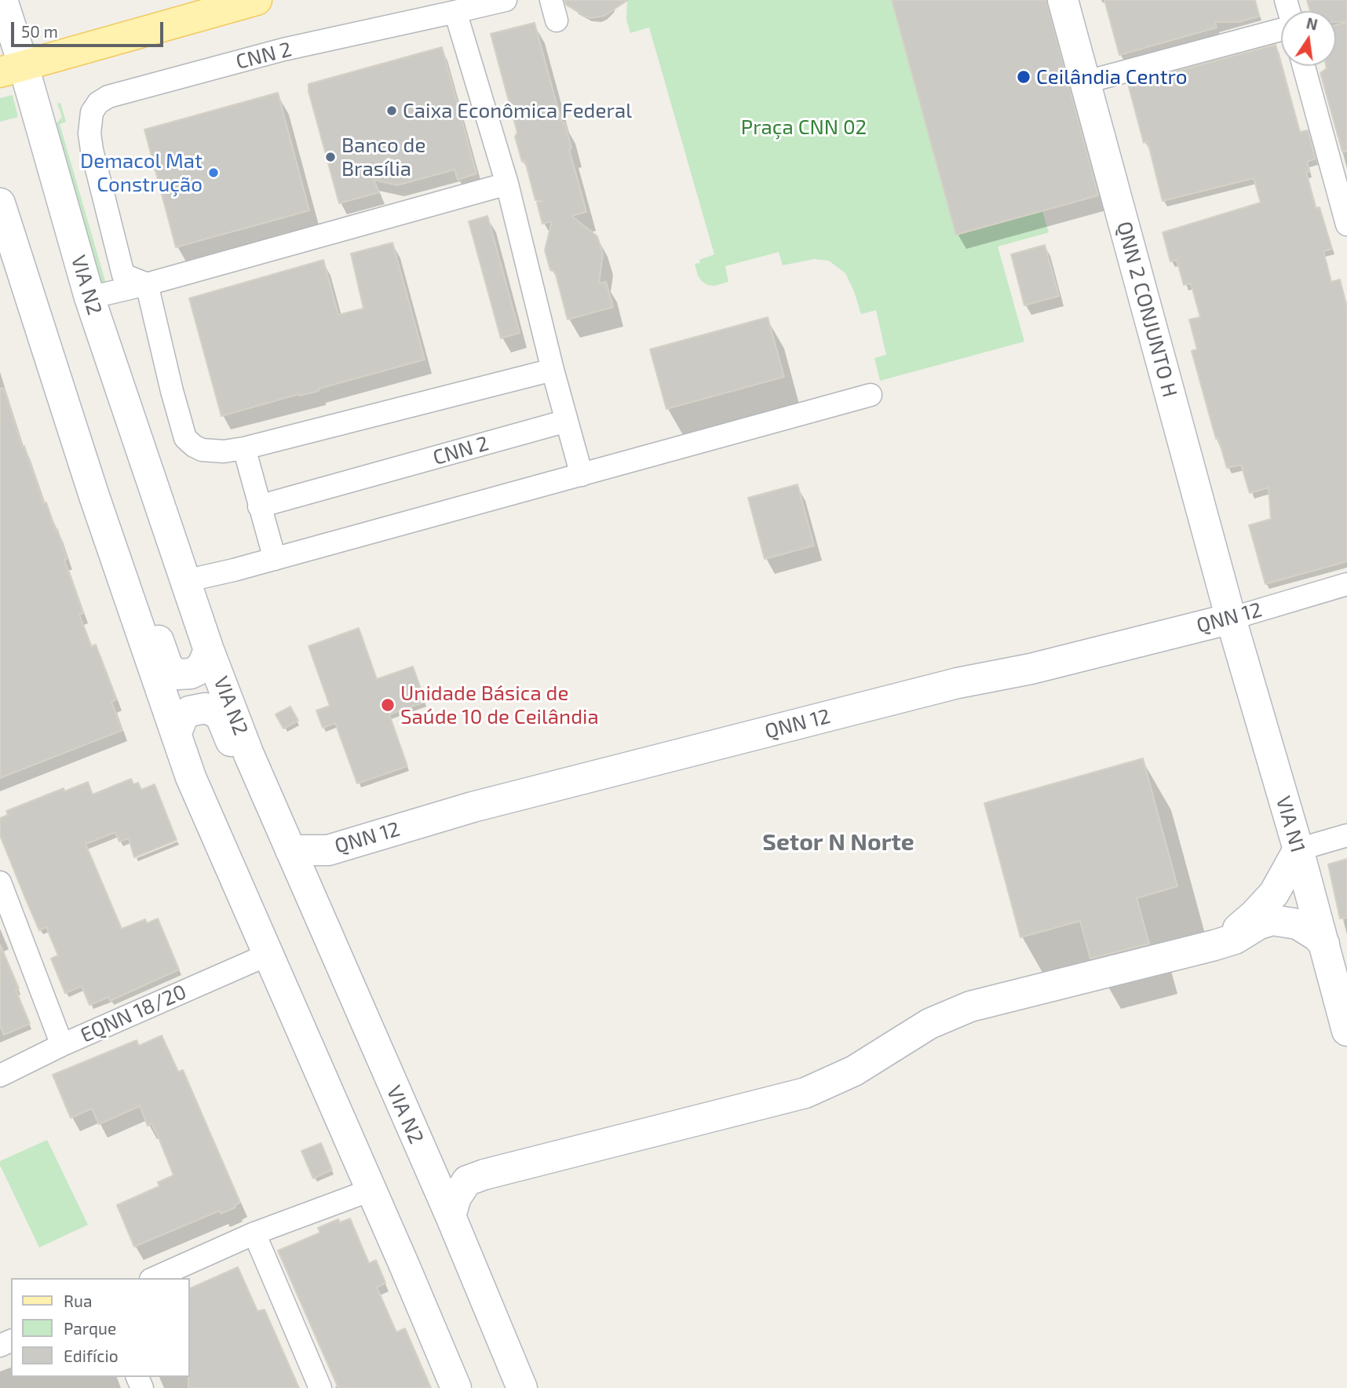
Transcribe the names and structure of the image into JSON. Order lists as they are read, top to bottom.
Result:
{
  "streets": {
    "main road": [
      "VIA N2",
      "QNN 2 CONJUNTO H",
      "QNN 12",
      "VIA N1"
    ],
    "street": ["CNN 2", "EQNN 18/20"]
  },
  "crossings": [
    ["VIA N2", "QNN 12"],
    ["QNN 2 CONJUNTO H", "QNN 12"],
    ["QNN 2 CONJUNTO H", "VIA N1"],
    ["QNN 12", "VIA N1"]
  ],
  "districts": ["Setor N Norte"],
  "parks": ["Praça CNN 02"],
  "places": [
    "Ceilândia Centro",
    "Caixa Econômica Federal",
    "Banco de Brasília",
    "Demacol Mat Construção",
    "Unidade Básica de Saúde 10 de Ceilândia"
  ],
  "legend": ["Rua", "Parque", "Edifício"],
  "scale_bar": "50 m",
  "north": "top"
}
